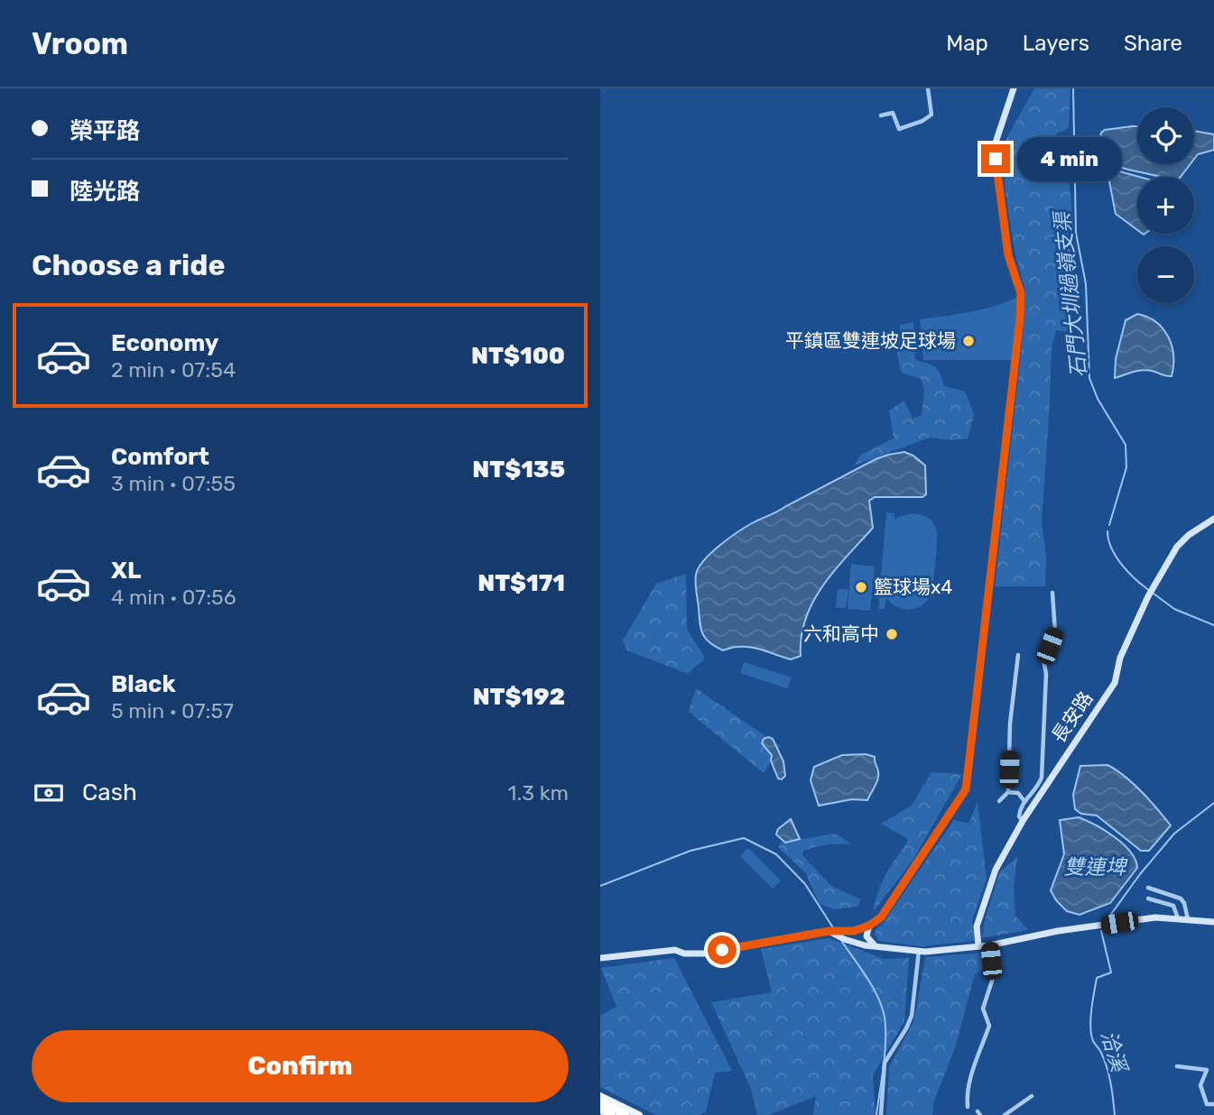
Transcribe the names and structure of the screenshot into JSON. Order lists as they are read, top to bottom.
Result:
{
  "streets": {
    "street": ["長安路"]
  },
  "water": ["石門大圳過嶺支渠", "雙連埤", "洽溪"],
  "places": ["平鎮區雙連坡足球場", "籃球場x4", "六和高中"],
  "page": {
    "header": "Vroom",
    "nav": ["Map", "Layers", "Share"],
    "banner": ["榮平路", "陸光路"],
    "map_buttons": ["+", "−"],
    "bubble": "4 min",
    "heading": "Choose a ride",
    "list": [
      {
        "name": "Economy",
        "note": "2 min · 07:54",
        "value": "NT$100"
      },
      {
        "name": "Comfort",
        "note": "3 min · 07:55",
        "value": "NT$135"
      },
      {
        "name": "XL",
        "note": "4 min · 07:56",
        "value": "NT$171"
      },
      {
        "name": "Black",
        "note": "5 min · 07:57",
        "value": "NT$192"
      }
    ],
    "pay": ["Cash", "1.3 km"],
    "buttons": "Confirm"
  }
}
